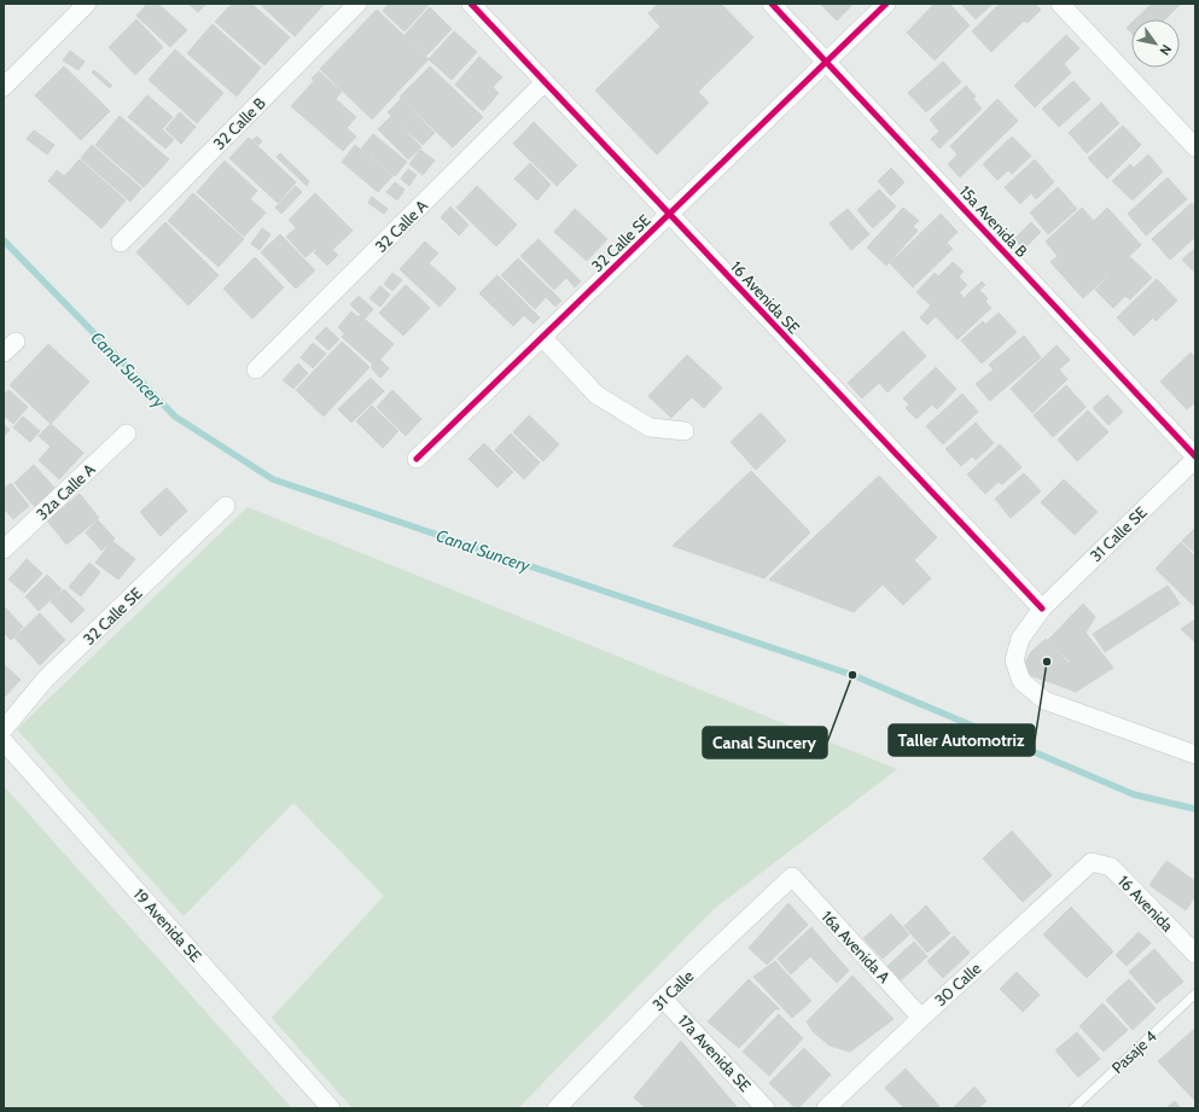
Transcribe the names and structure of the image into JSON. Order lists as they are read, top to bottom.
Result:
{
  "streets": {
    "street": [
      "32 Calle B",
      "15a Avenida B",
      "32 Calle A",
      "32 Calle SE",
      "16 Avenida SE",
      "32a Calle A",
      "31 Calle SE",
      "16 Avenida",
      "19 Avenida SE",
      "16a Avenida A",
      "30 Calle",
      "31 Calle",
      "17a Avenida SE"
    ],
    "lane": ["Pasaje 4"]
  },
  "crossings": [
    ["15a Avenida B", "32 Calle SE"],
    ["15a Avenida B", "31 Calle SE"],
    ["32 Calle A", "16 Avenida SE"],
    ["32 Calle SE", "16 Avenida SE"],
    ["16 Avenida SE", "31 Calle SE"],
    ["16 Avenida", "30 Calle"],
    ["16a Avenida A", "30 Calle"],
    ["16a Avenida A", "31 Calle"],
    ["31 Calle", "17a Avenida SE"]
  ],
  "water": ["Canal Suncery"],
  "places": ["Taller Automotriz", "Canal Suncery"],
  "north": "bottom right"
}
